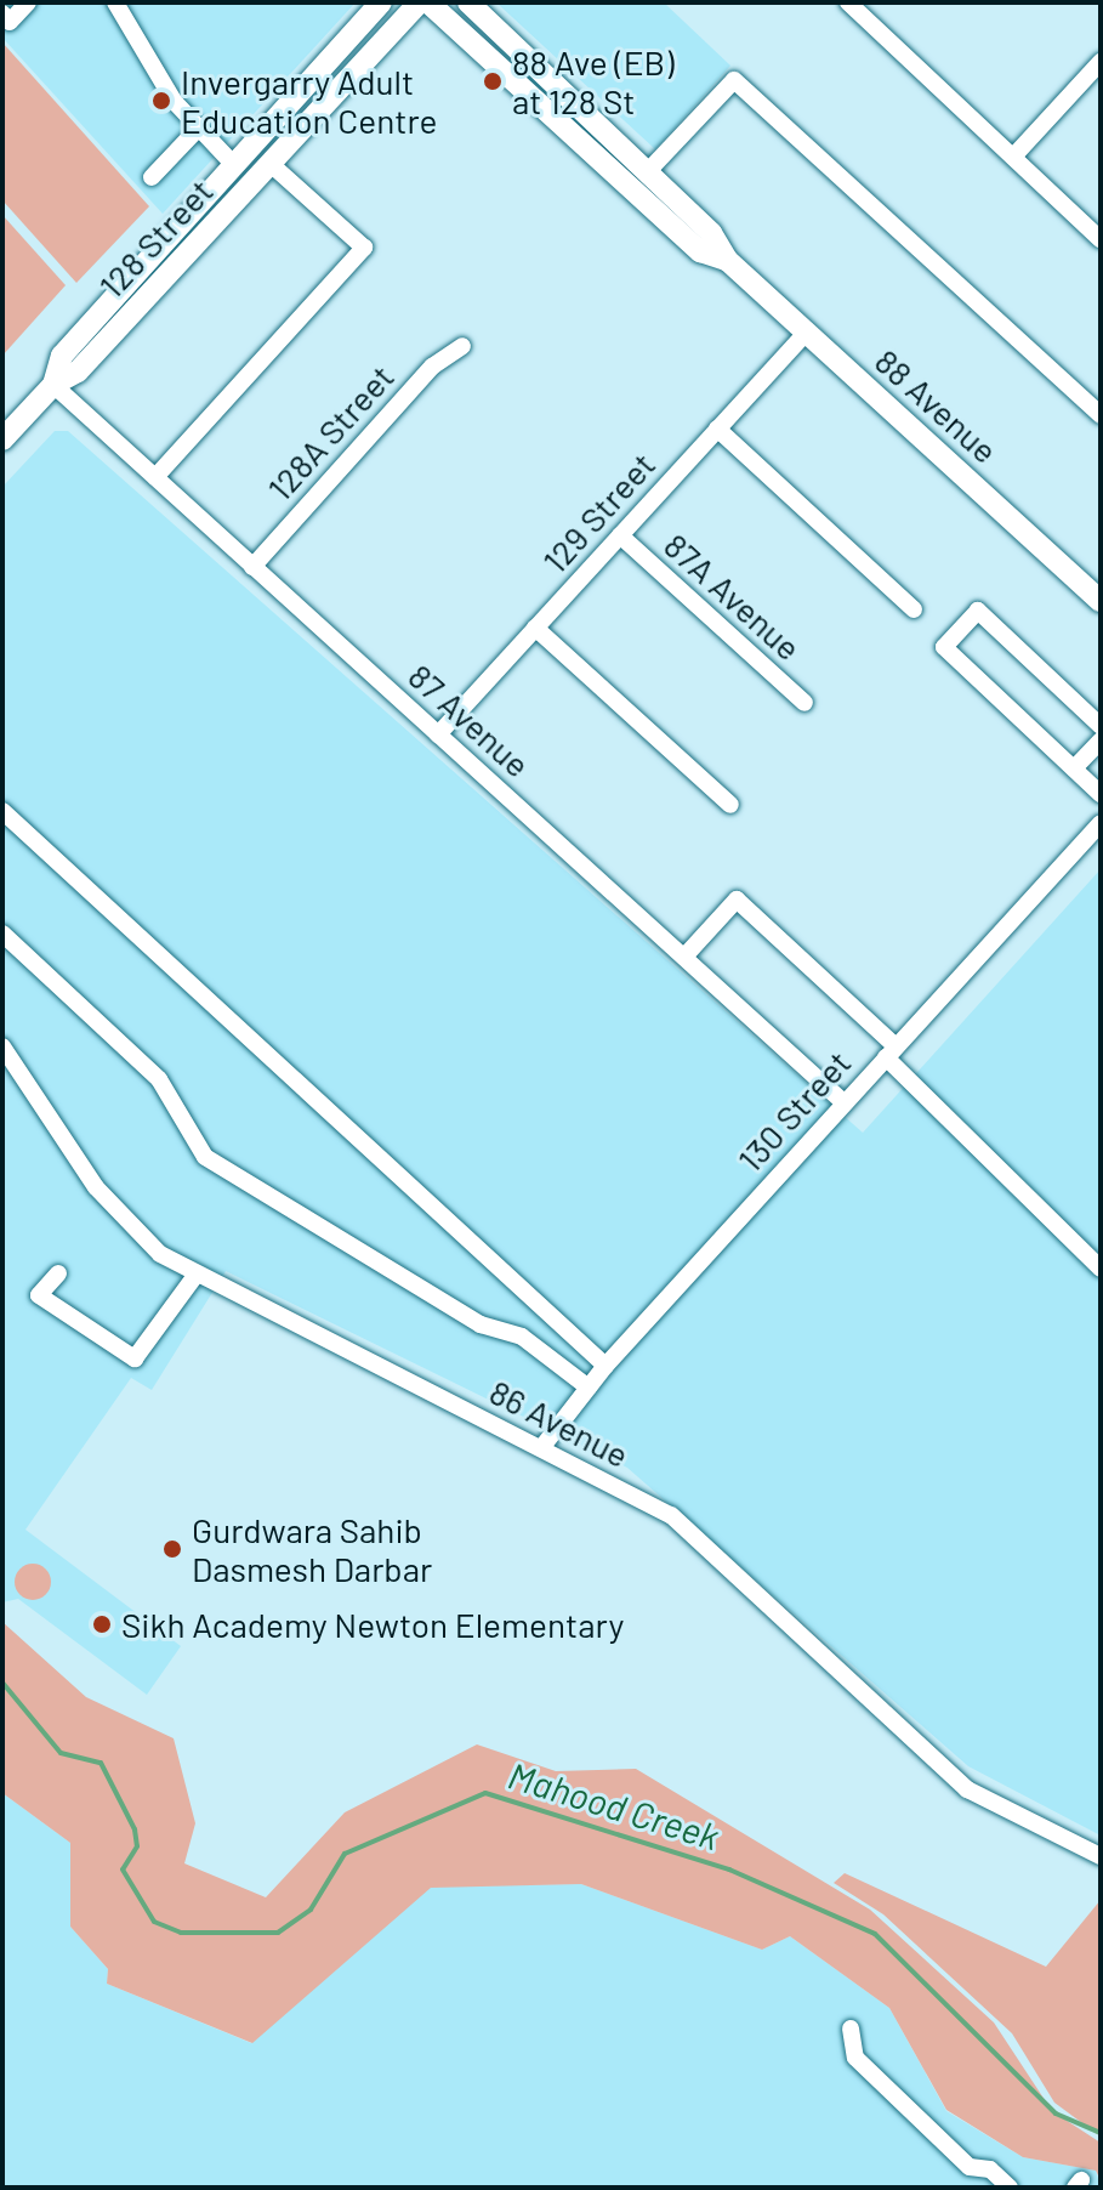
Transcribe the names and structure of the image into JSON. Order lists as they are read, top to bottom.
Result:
{
  "streets": {
    "main road": ["128 Street", "88 Avenue"],
    "street": [
      "128A Street",
      "129 Street",
      "87A Avenue",
      "87 Avenue",
      "130 Street",
      "86 Avenue"
    ]
  },
  "crossings": [
    ["128 Street", "87 Avenue"],
    ["88 Avenue", "129 Street"],
    ["128A Street", "87 Avenue"],
    ["129 Street", "87A Avenue"],
    ["129 Street", "87 Avenue"],
    ["87 Avenue", "130 Street"],
    ["130 Street", "86 Avenue"]
  ],
  "water": ["Mahood Creek"],
  "places": [
    "88 Ave (EB) at 128 St",
    "Invergarry Adult Education Centre",
    "Gurdwara Sahib Dasmesh Darbar",
    "Sikh Academy Newton Elementary"
  ]
}
